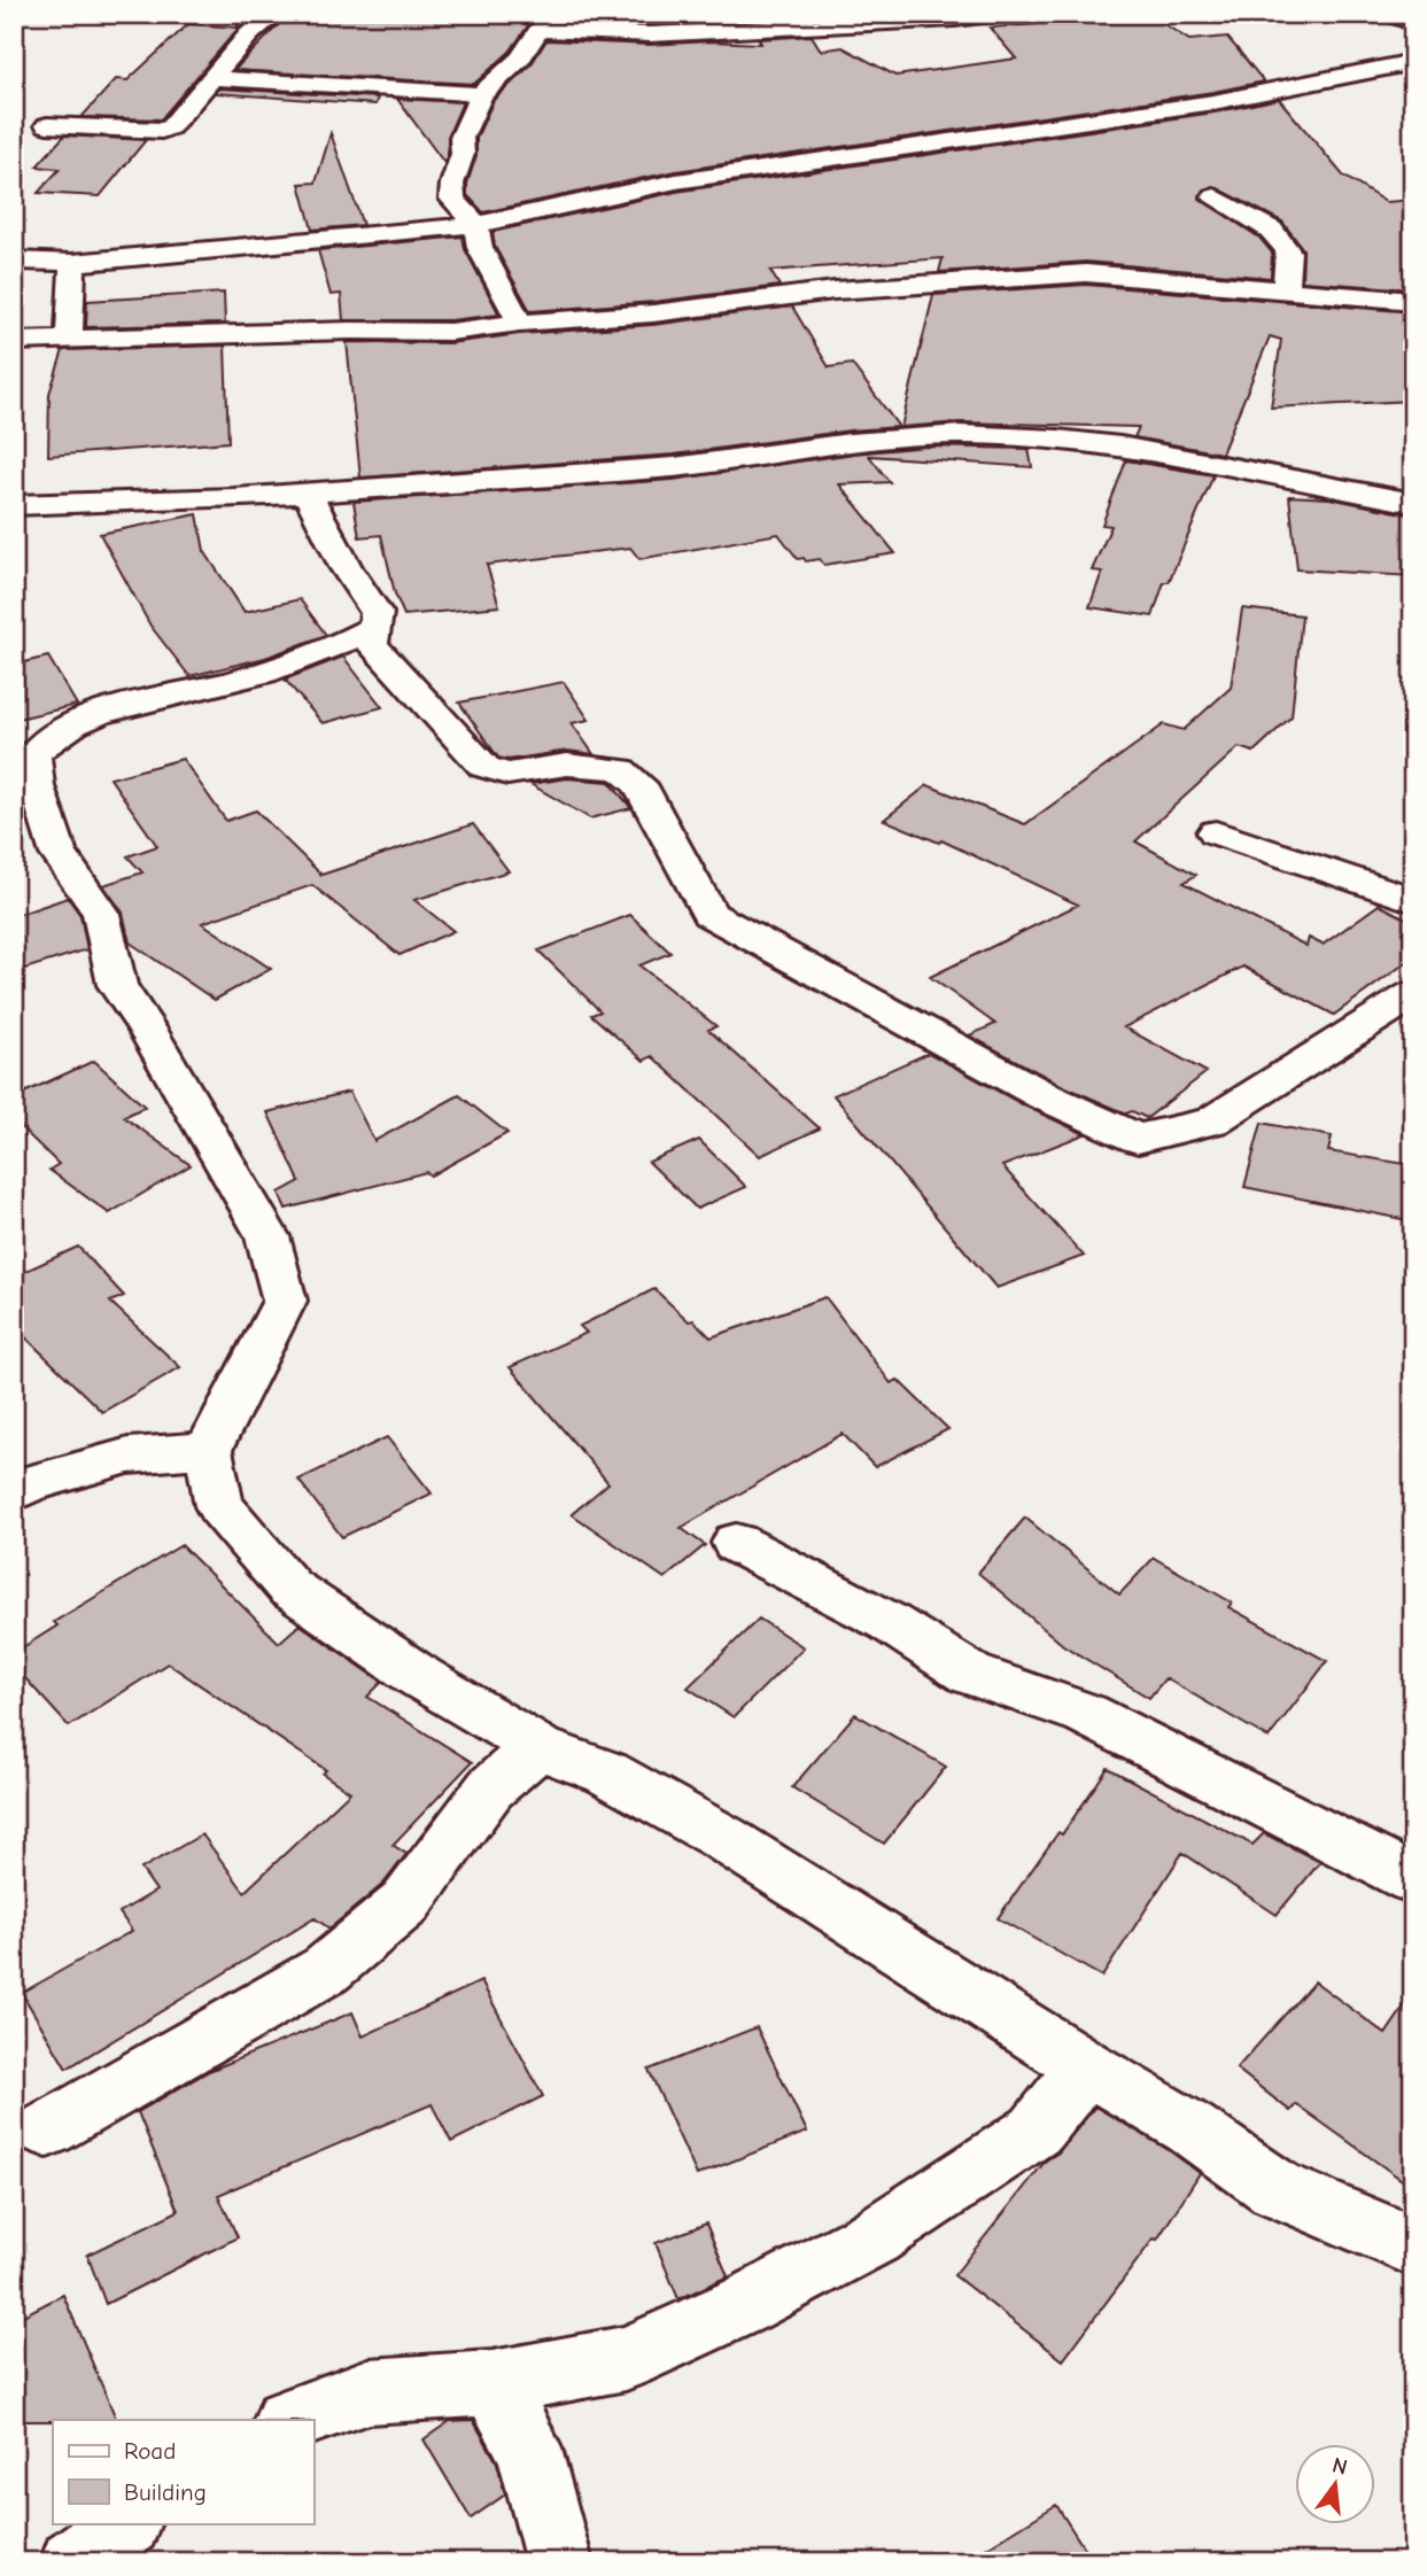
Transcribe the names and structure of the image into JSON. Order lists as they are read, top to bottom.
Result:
{
  "legend": ["Road", "Building"],
  "north": "top"
}
